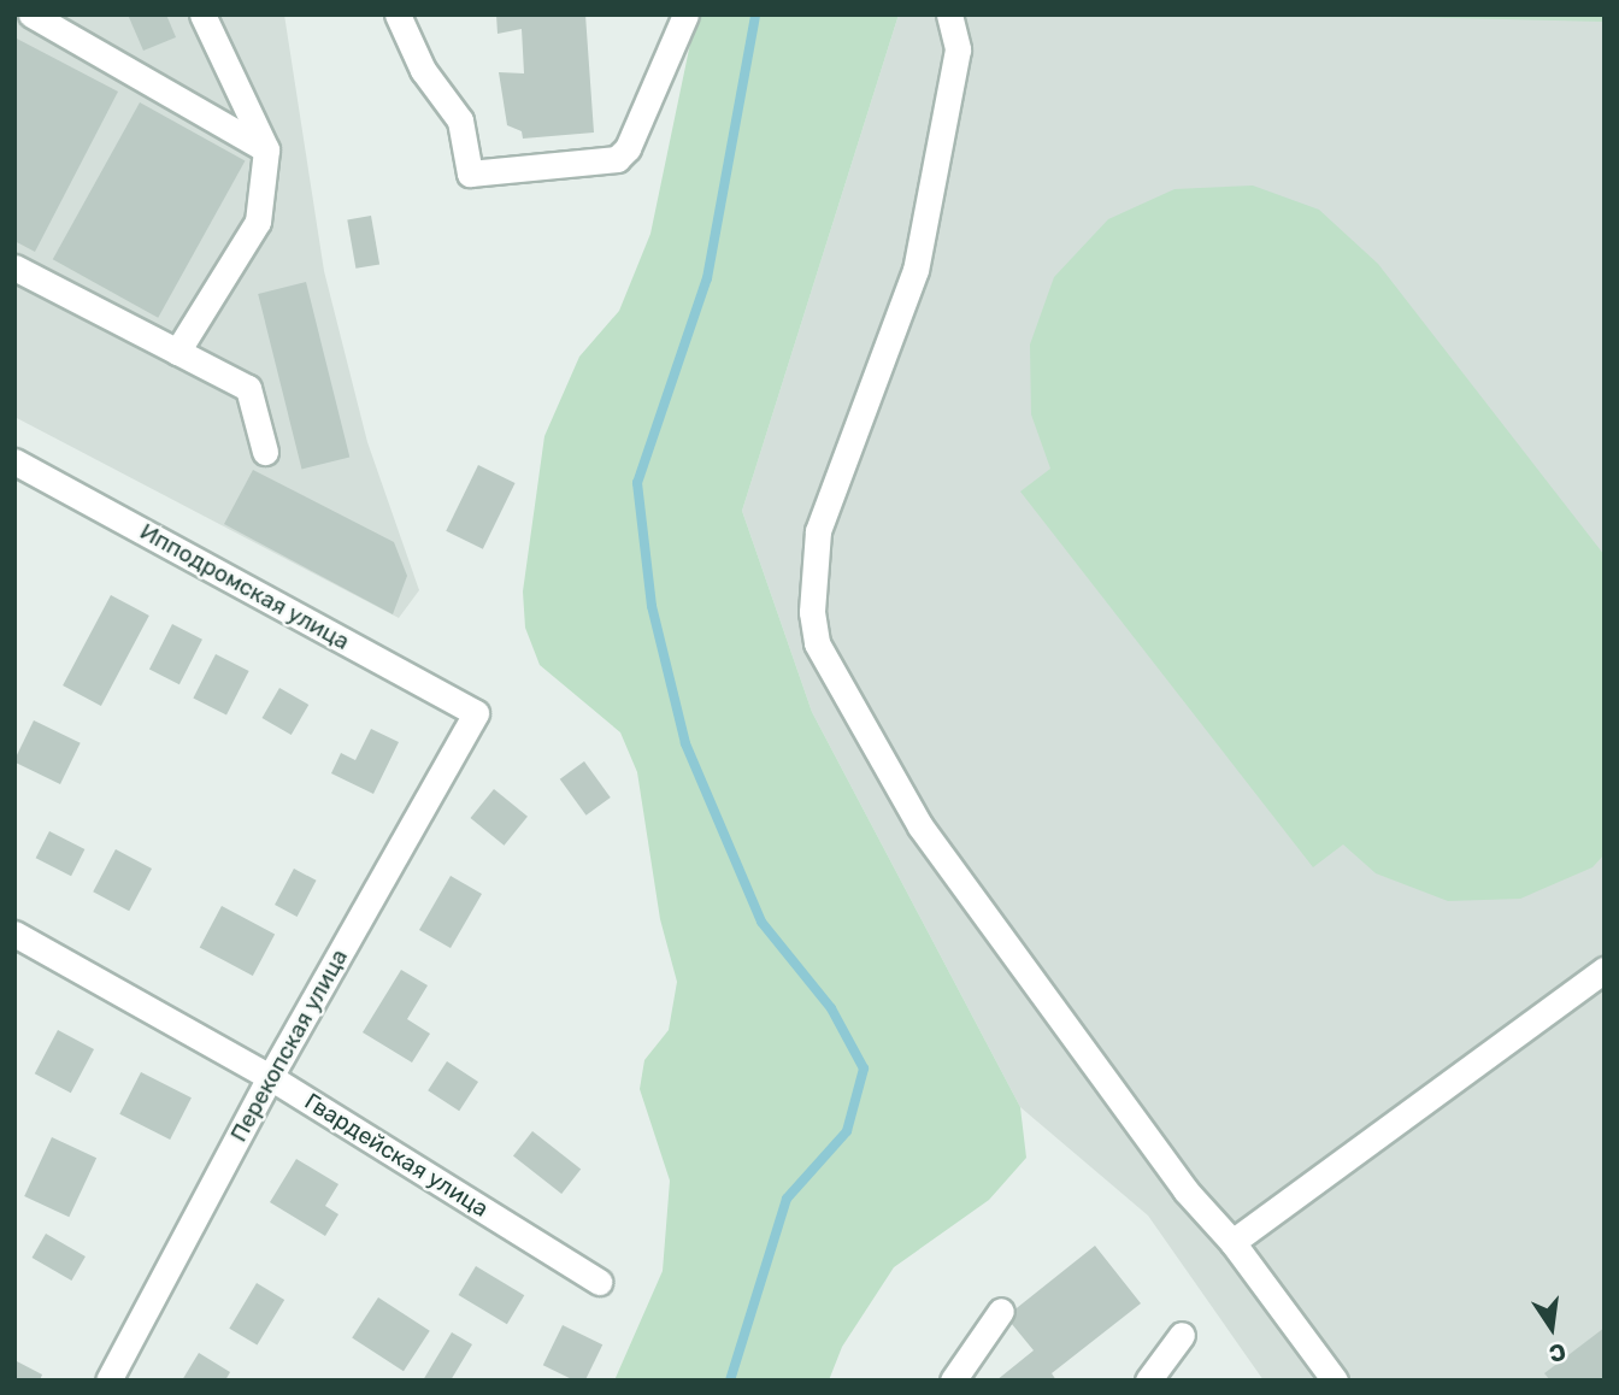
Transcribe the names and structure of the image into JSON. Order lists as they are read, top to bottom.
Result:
{
  "streets": {
    "street": ["Ипподромская улица", "Перекопская улица", "Гвардейская улица"]
  },
  "crossings": [
    ["Ипподромская улица", "Перекопская улица"],
    ["Перекопская улица", "Гвардейская улица"]
  ],
  "north": "bottom"
}
